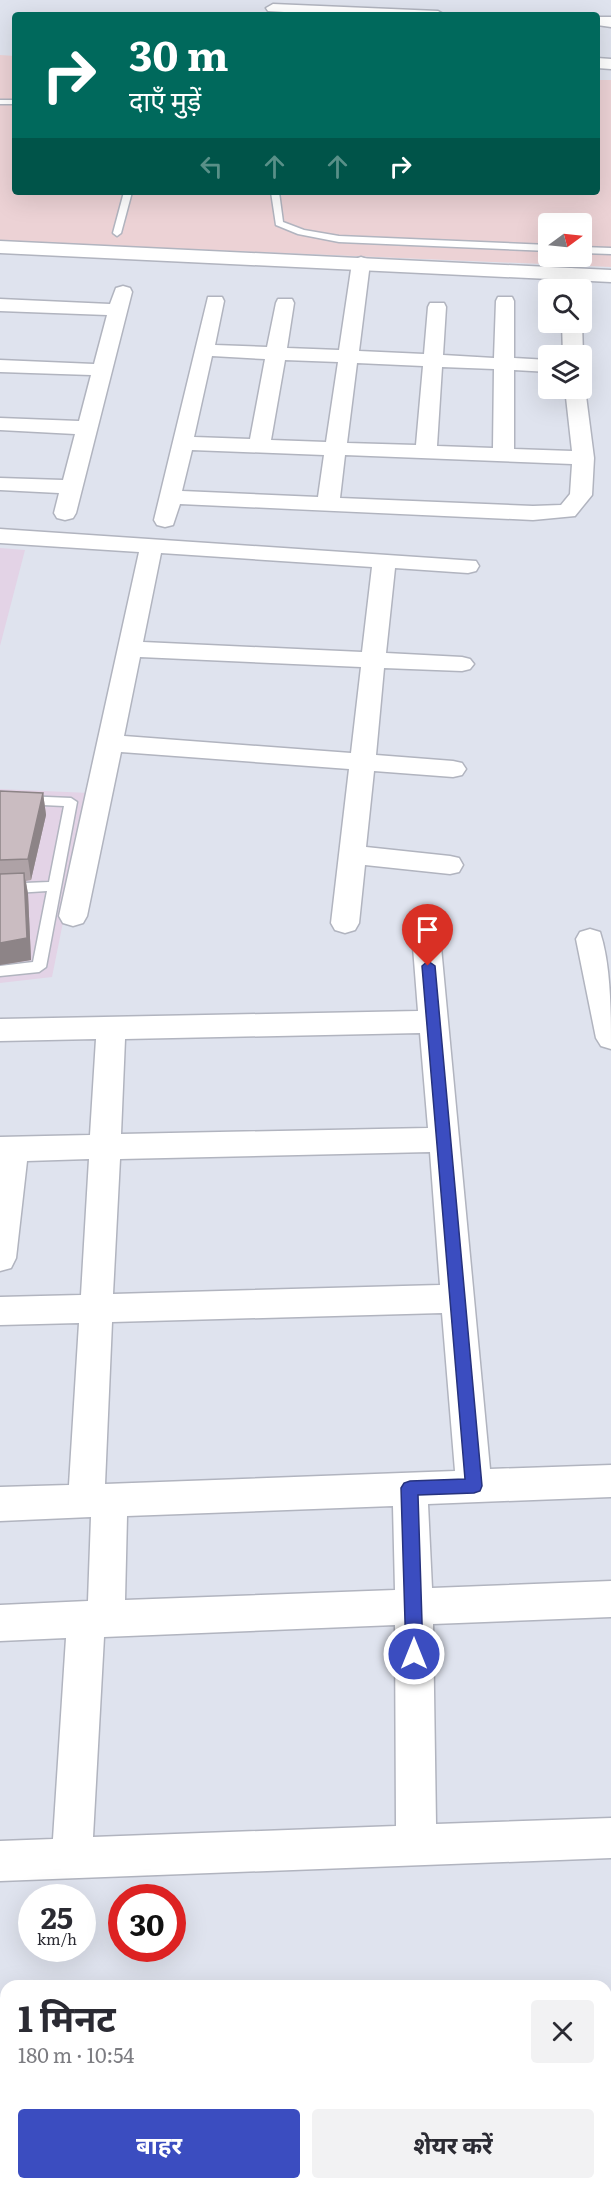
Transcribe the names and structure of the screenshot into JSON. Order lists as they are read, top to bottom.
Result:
{
  "north": "right",
  "page": {
    "turn": ["30 m", "दाएँ मुड़ें"],
    "speed": "25 km/h",
    "limit": "30",
    "heading": ["1 मिनट", "180 m · 10:54"],
    "buttons": ["बाहर", "शेयर करें"]
  }
}
